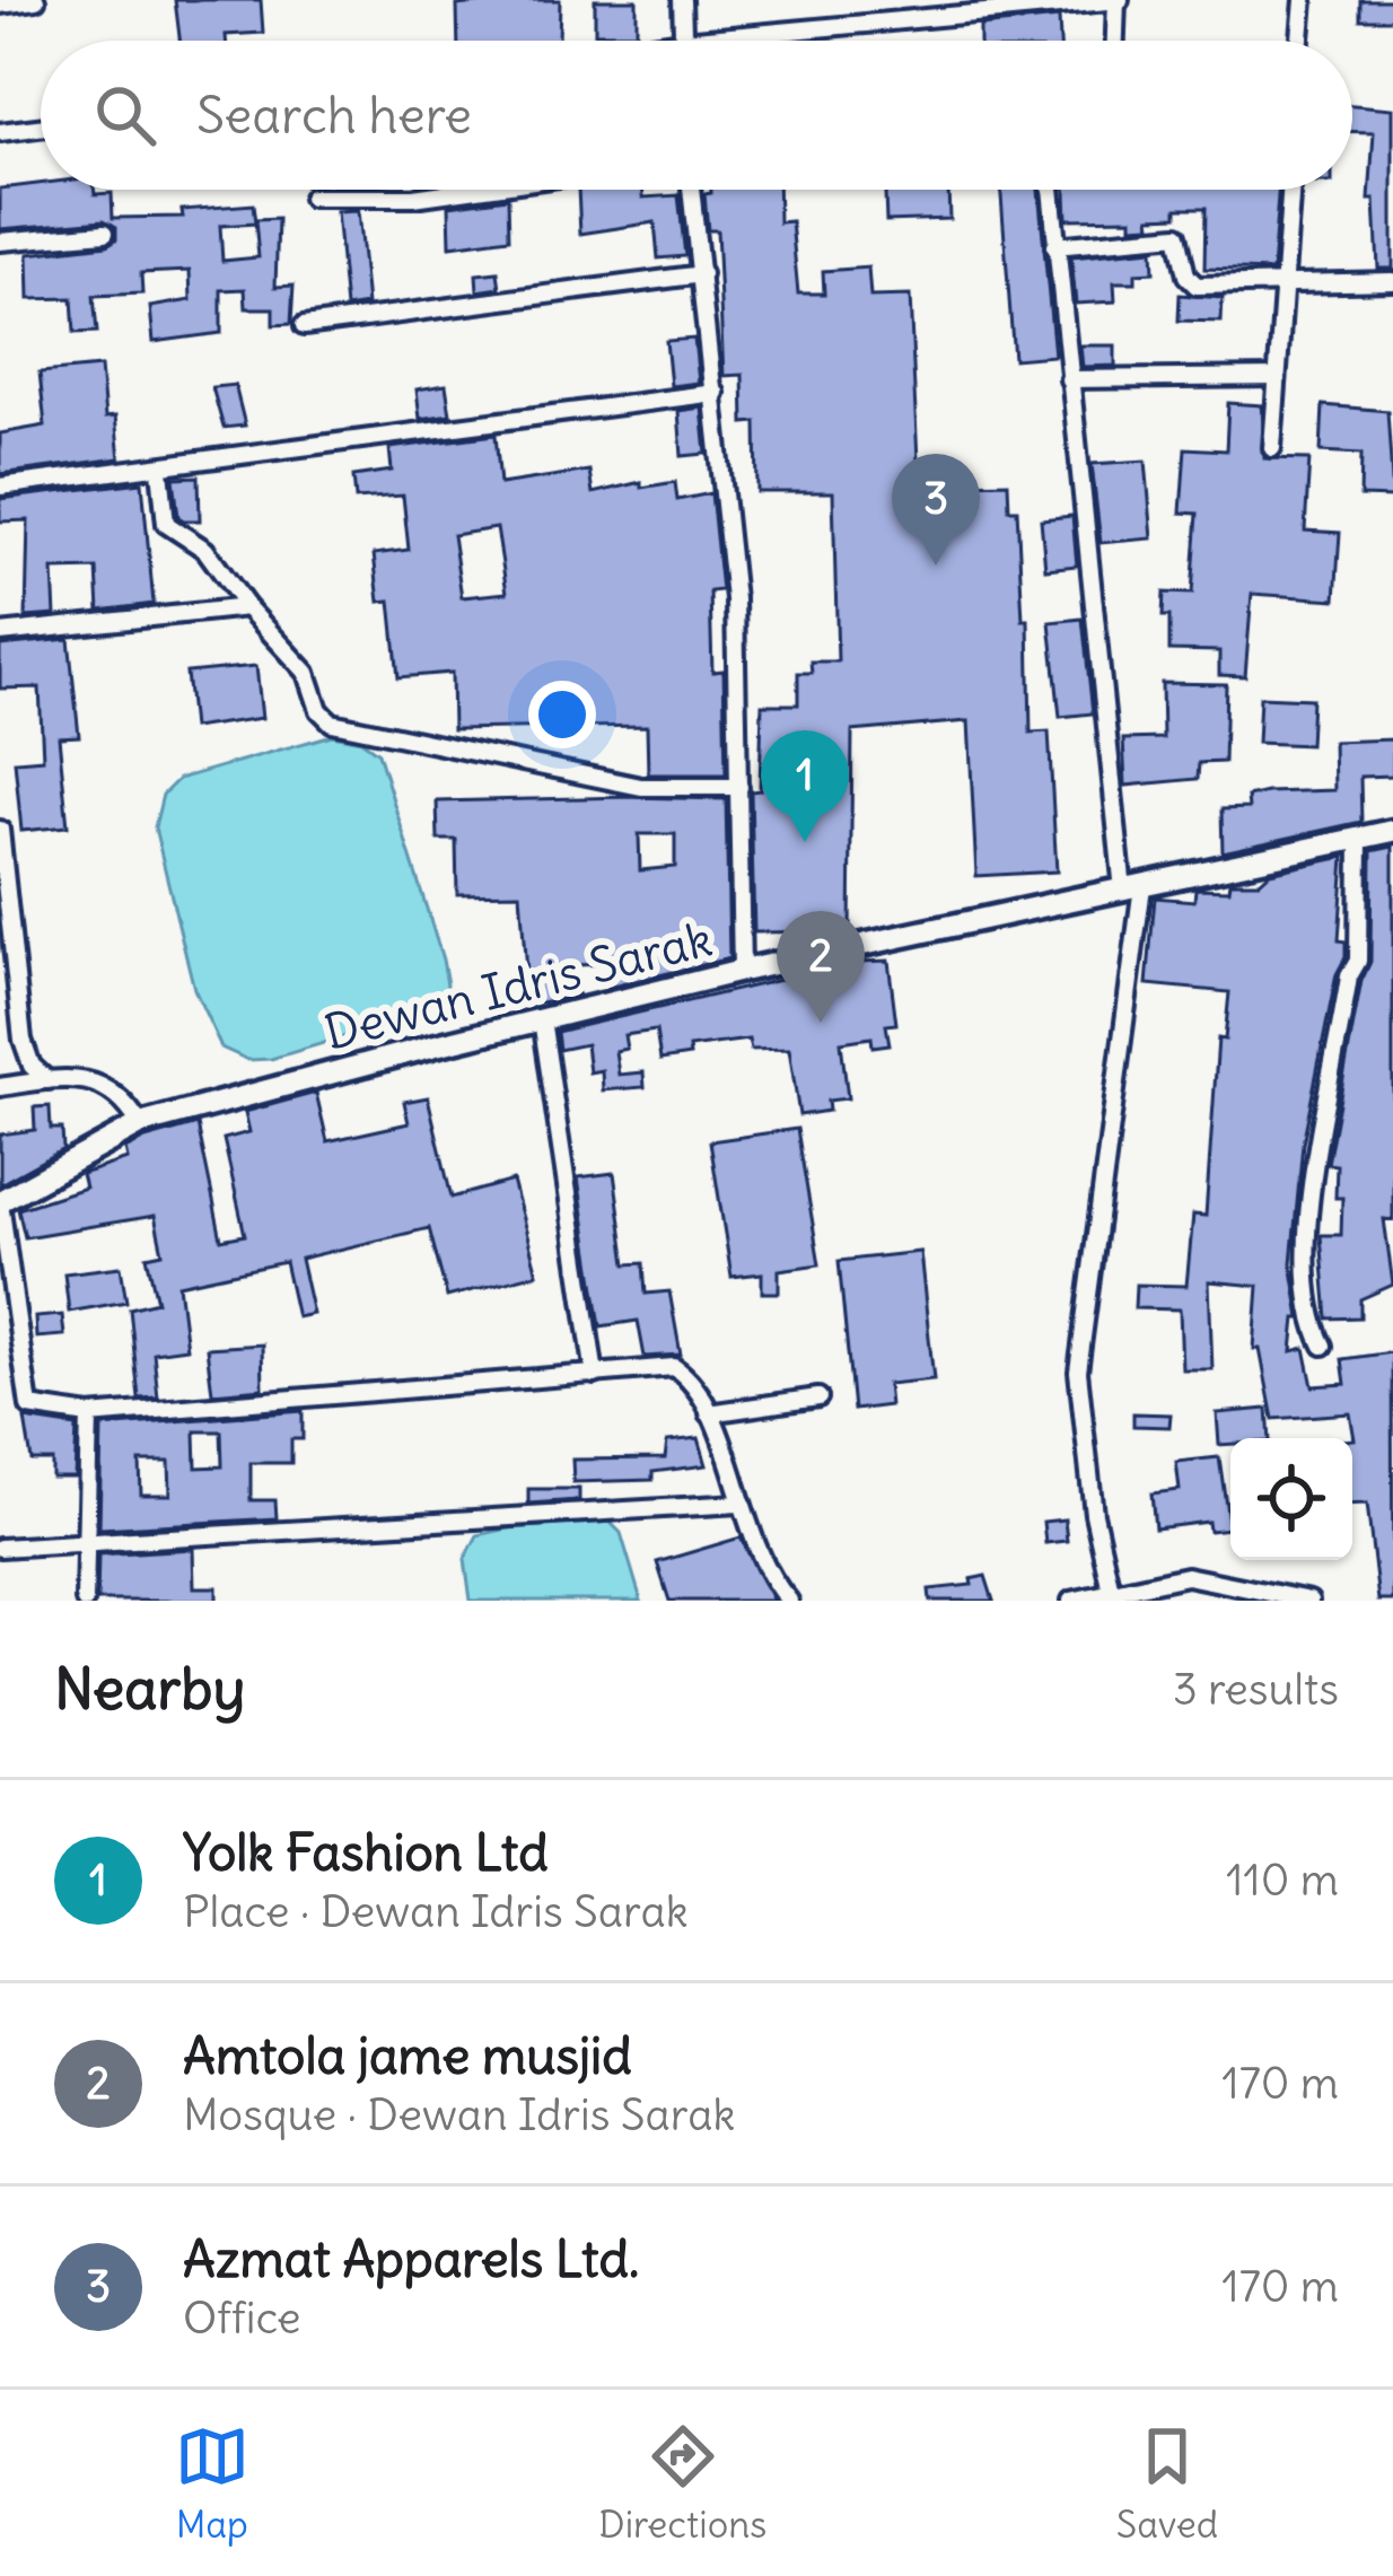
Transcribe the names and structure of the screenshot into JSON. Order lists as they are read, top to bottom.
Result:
{
  "streets": {
    "main road": ["Dewan Idris Sarak"]
  },
  "page": {
    "search": "Search here",
    "pins": ["3", "1", "2"],
    "heading": ["Nearby", "3 results"],
    "list": [
      {
        "mark": "1",
        "name": "Yolk Fashion Ltd",
        "note": "Place · Dewan Idris Sarak",
        "value": "110 m"
      },
      {
        "mark": "2",
        "name": "Amtola jame musjid",
        "note": "Mosque · Dewan Idris Sarak",
        "value": "170 m"
      },
      {
        "mark": "3",
        "name": "Azmat Apparels Ltd.",
        "note": "Office",
        "value": "170 m"
      }
    ],
    "nav": ["Map", "Directions", "Saved"]
  }
}
